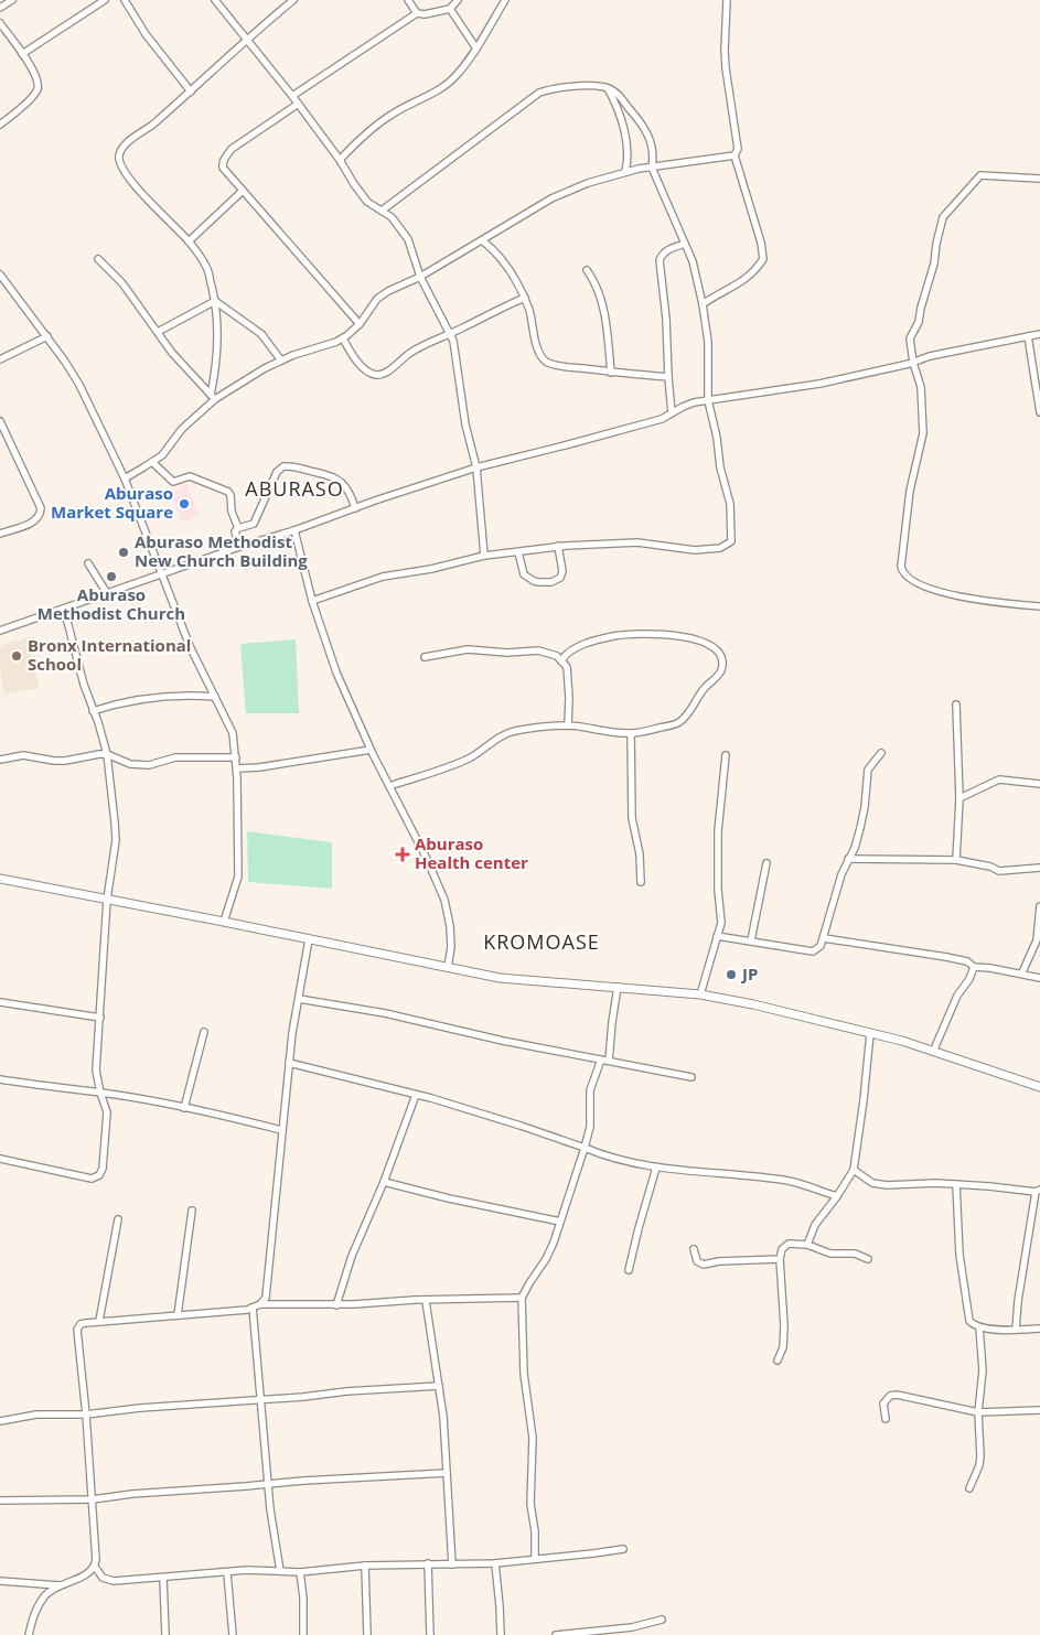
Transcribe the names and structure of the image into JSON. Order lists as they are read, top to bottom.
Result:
{
  "districts": ["ABURASO", "KROMOASE"],
  "places": {
    "other": [
      "Aburaso Market Square",
      "Aburaso Methodist New Church Building",
      "Aburaso Methodist Church",
      "Bronx International School",
      "JP"
    ],
    "health": ["Aburaso Health center"]
  }
}
